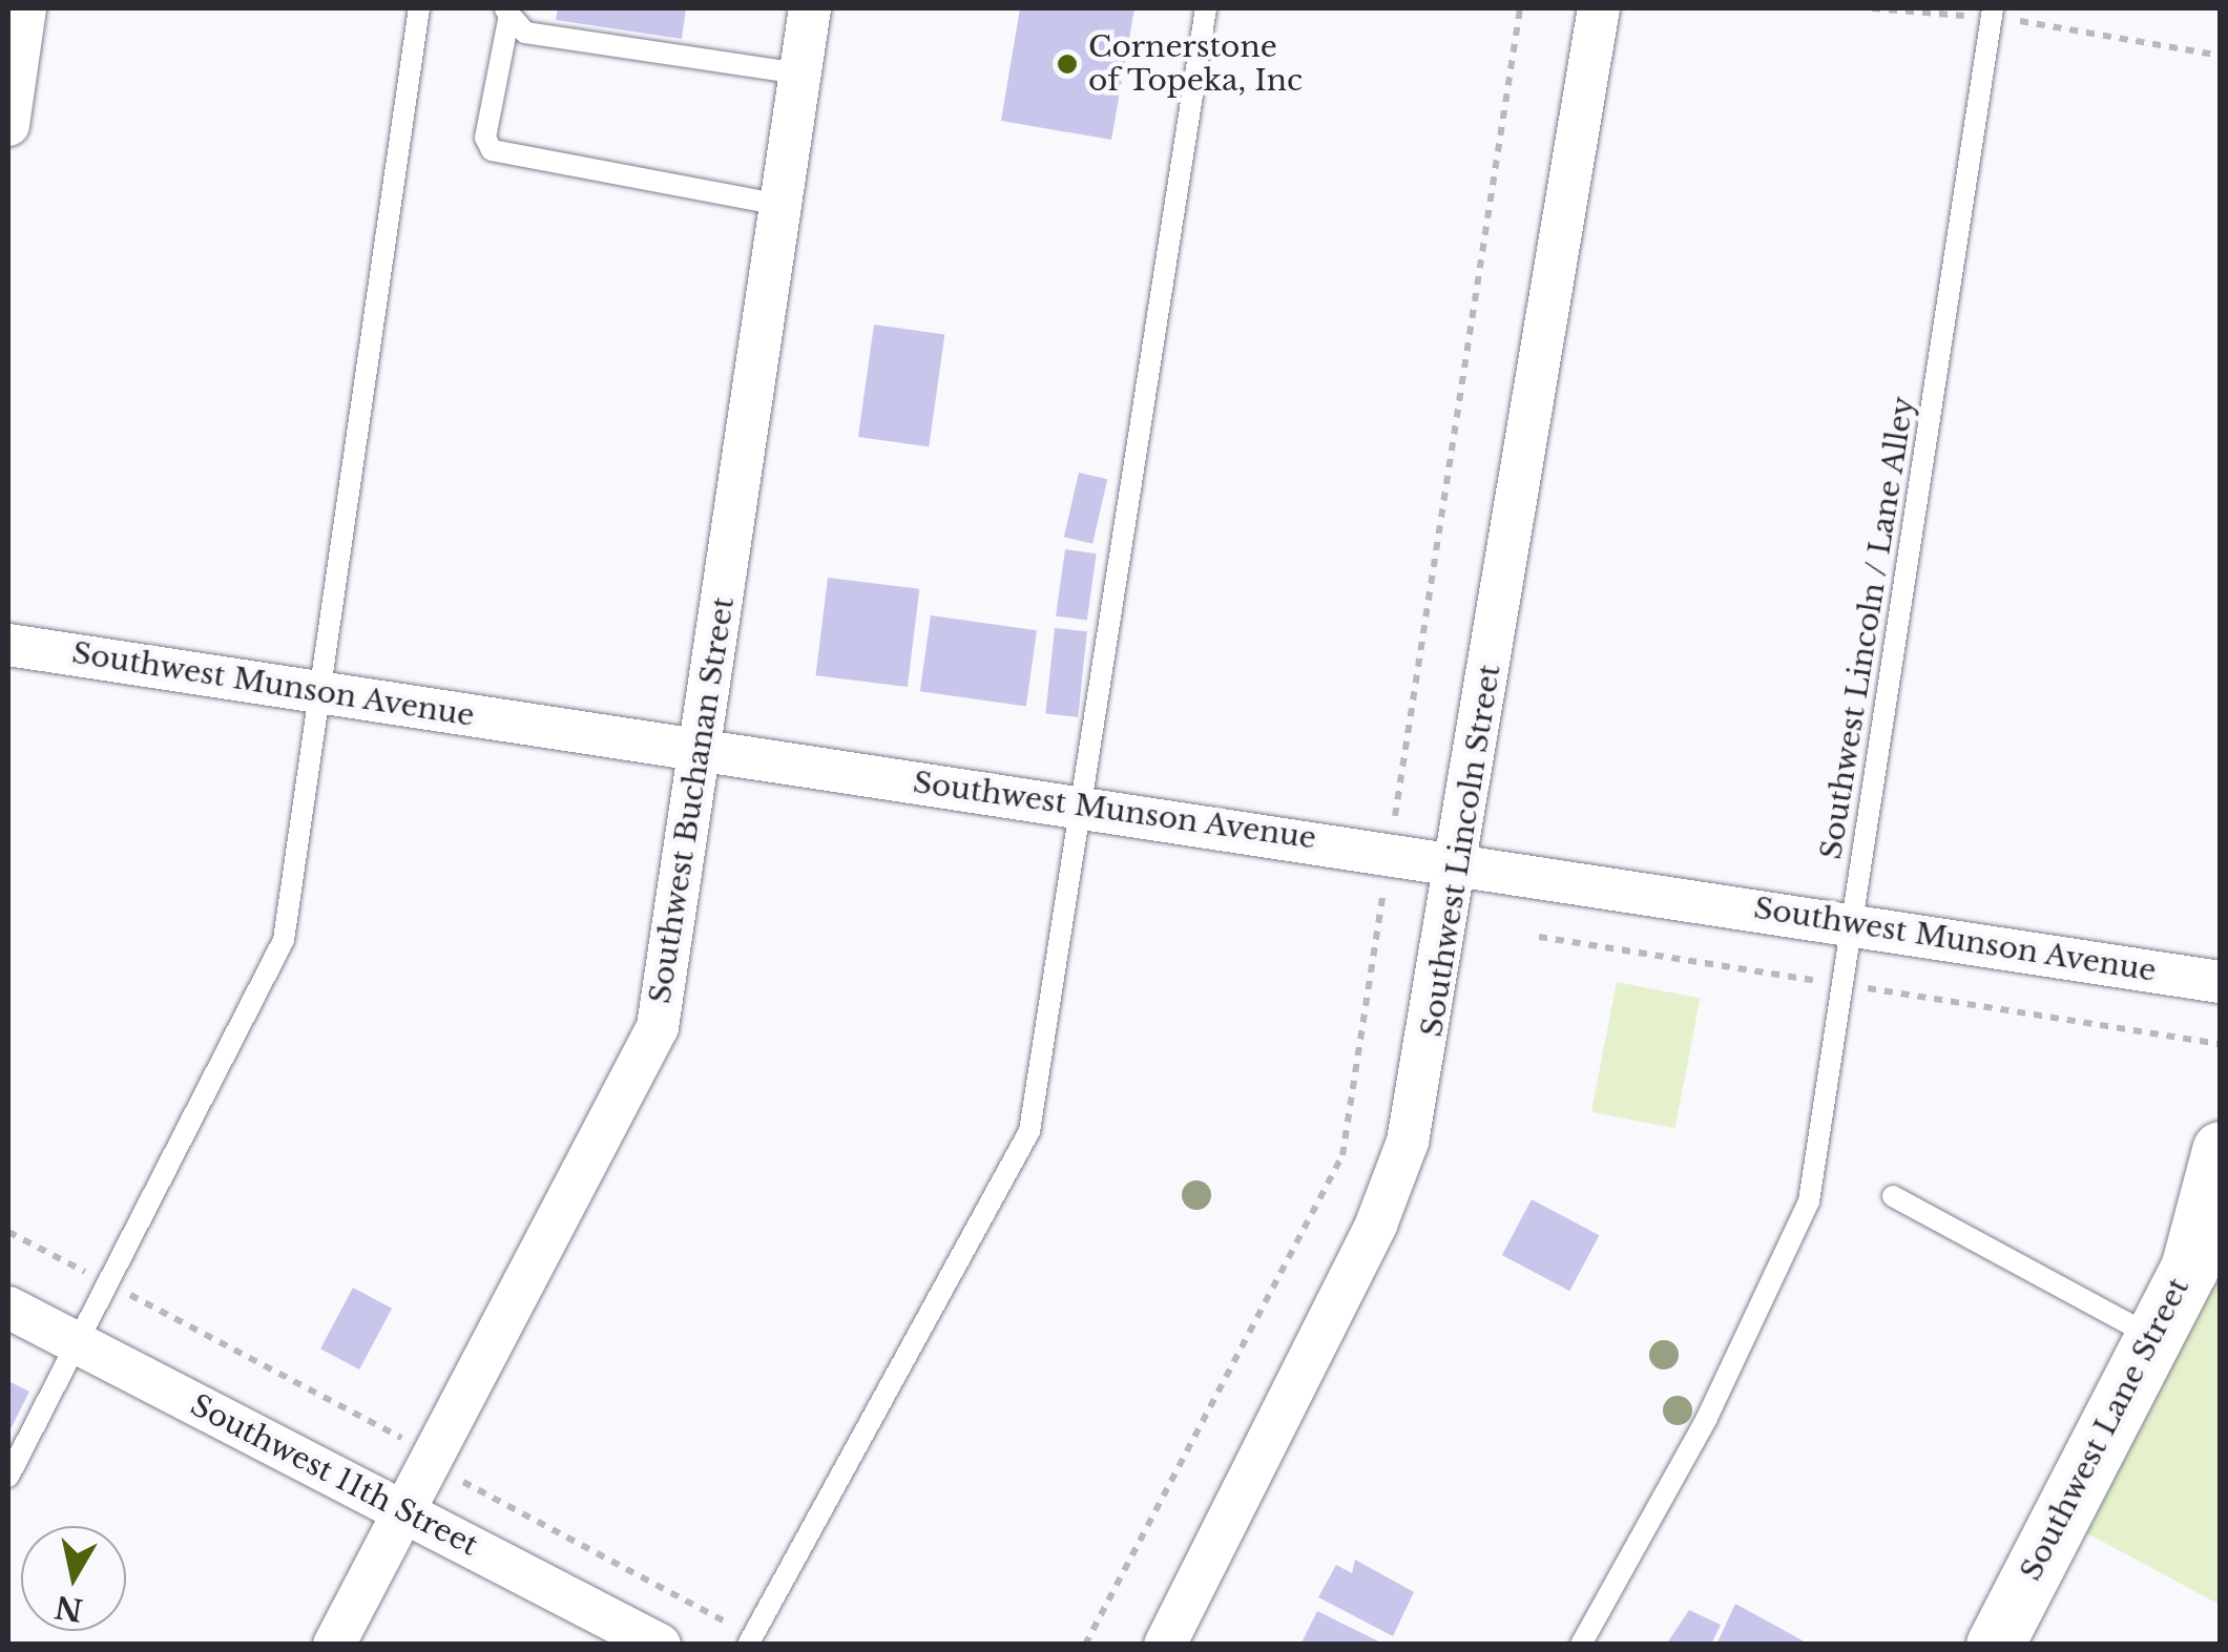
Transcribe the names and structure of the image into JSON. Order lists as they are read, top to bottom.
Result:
{
  "streets": {
    "main road": ["Southwest Lane Street"],
    "street": [
      "Southwest Munson Avenue",
      "Southwest Buchanan Street",
      "Southwest Lincoln Street",
      "Southwest 11th Street"
    ],
    "lane": ["Southwest Lincoln / Lane Alley"]
  },
  "crossings": [
    ["Southwest Lincoln / Lane Alley", "Southwest Munson Avenue"],
    ["Southwest Munson Avenue", "Southwest Buchanan Street"],
    ["Southwest Munson Avenue", "Southwest Lincoln Street"],
    ["Southwest Buchanan Street", "Southwest 11th Street"]
  ],
  "places": ["Cornerstone of Topeka, Inc"],
  "north": "bottom"
}
